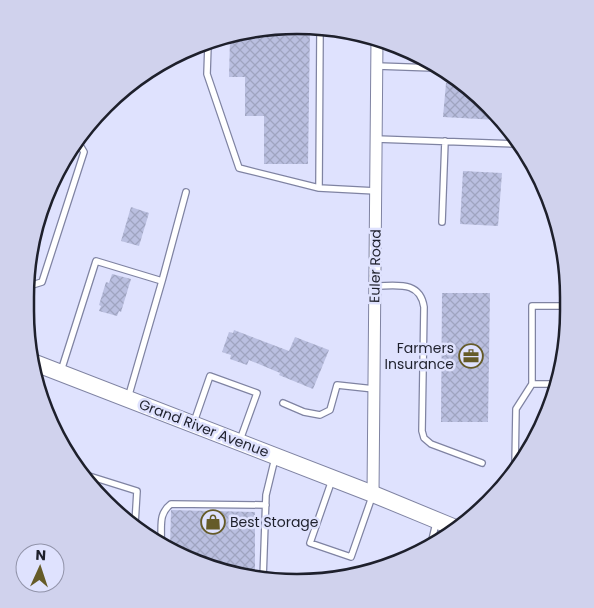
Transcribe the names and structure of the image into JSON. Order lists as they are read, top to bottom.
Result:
{
  "streets": {
    "main road": ["Grand River Avenue"],
    "street": ["Euler Road"]
  },
  "crossings": [
    ["Euler Road", "Grand River Avenue"]
  ],
  "places": {
    "office": ["Farmers Insurance"],
    "shop": ["Best Storage"]
  },
  "north": "top"
}
